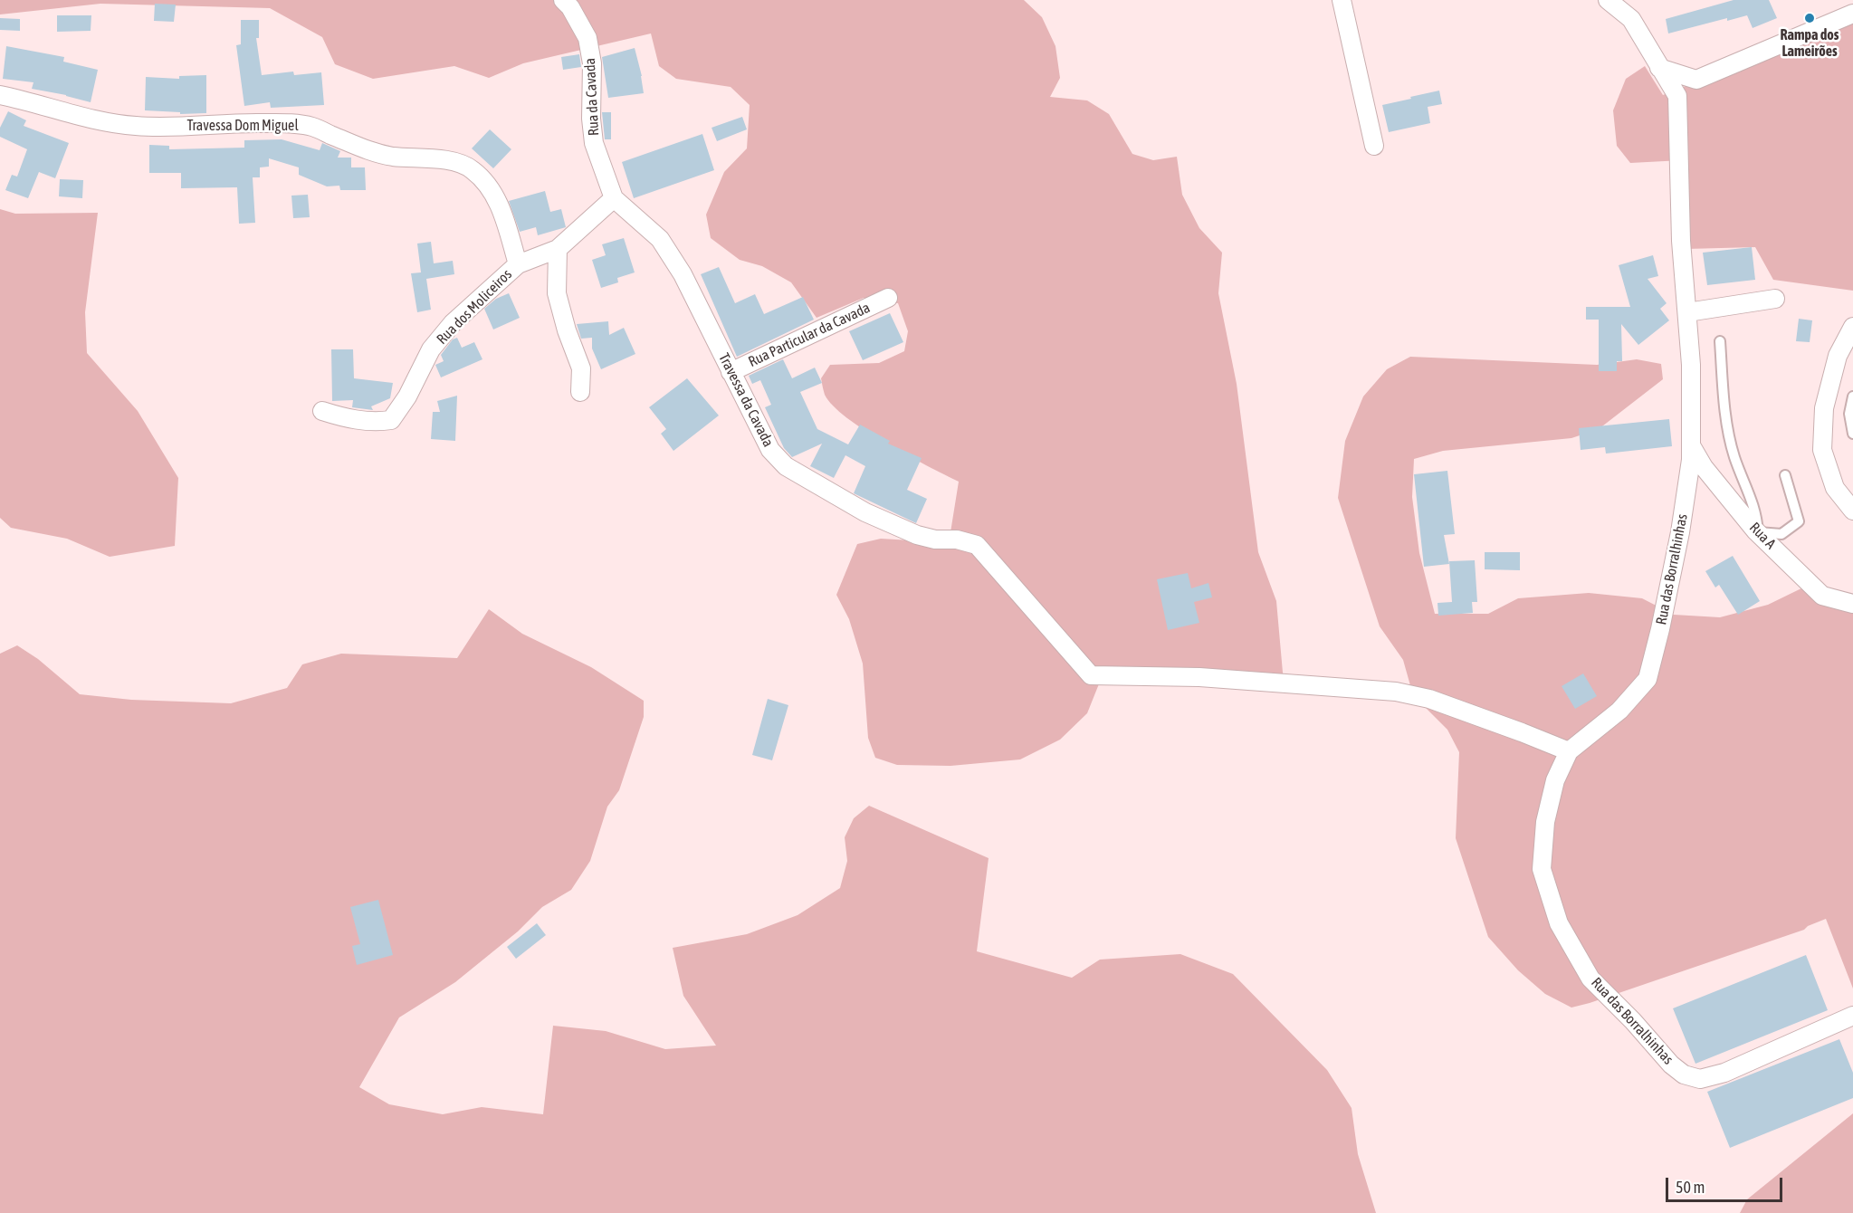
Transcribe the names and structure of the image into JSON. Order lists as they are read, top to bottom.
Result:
{
  "streets": {
    "street": [
      "Rua da Cavada",
      "Travessa Dom Miguel",
      "Rua dos Moliceiros",
      "Rua Particular da Cavada",
      "Travessa da Cavada",
      "Rua A",
      "Rua das Borralhinhas"
    ]
  },
  "crossings": [
    ["Rua da Cavada", "Rua dos Moliceiros"],
    ["Rua da Cavada", "Travessa da Cavada"],
    ["Travessa Dom Miguel", "Rua dos Moliceiros"],
    ["Rua dos Moliceiros", "Travessa da Cavada"],
    ["Rua Particular da Cavada", "Travessa da Cavada"],
    ["Travessa da Cavada", "Rua das Borralhinhas"],
    ["Rua A", "Rua das Borralhinhas"]
  ],
  "places": ["Rampa dos Lameirões"],
  "scale_bar": "50 m"
}
